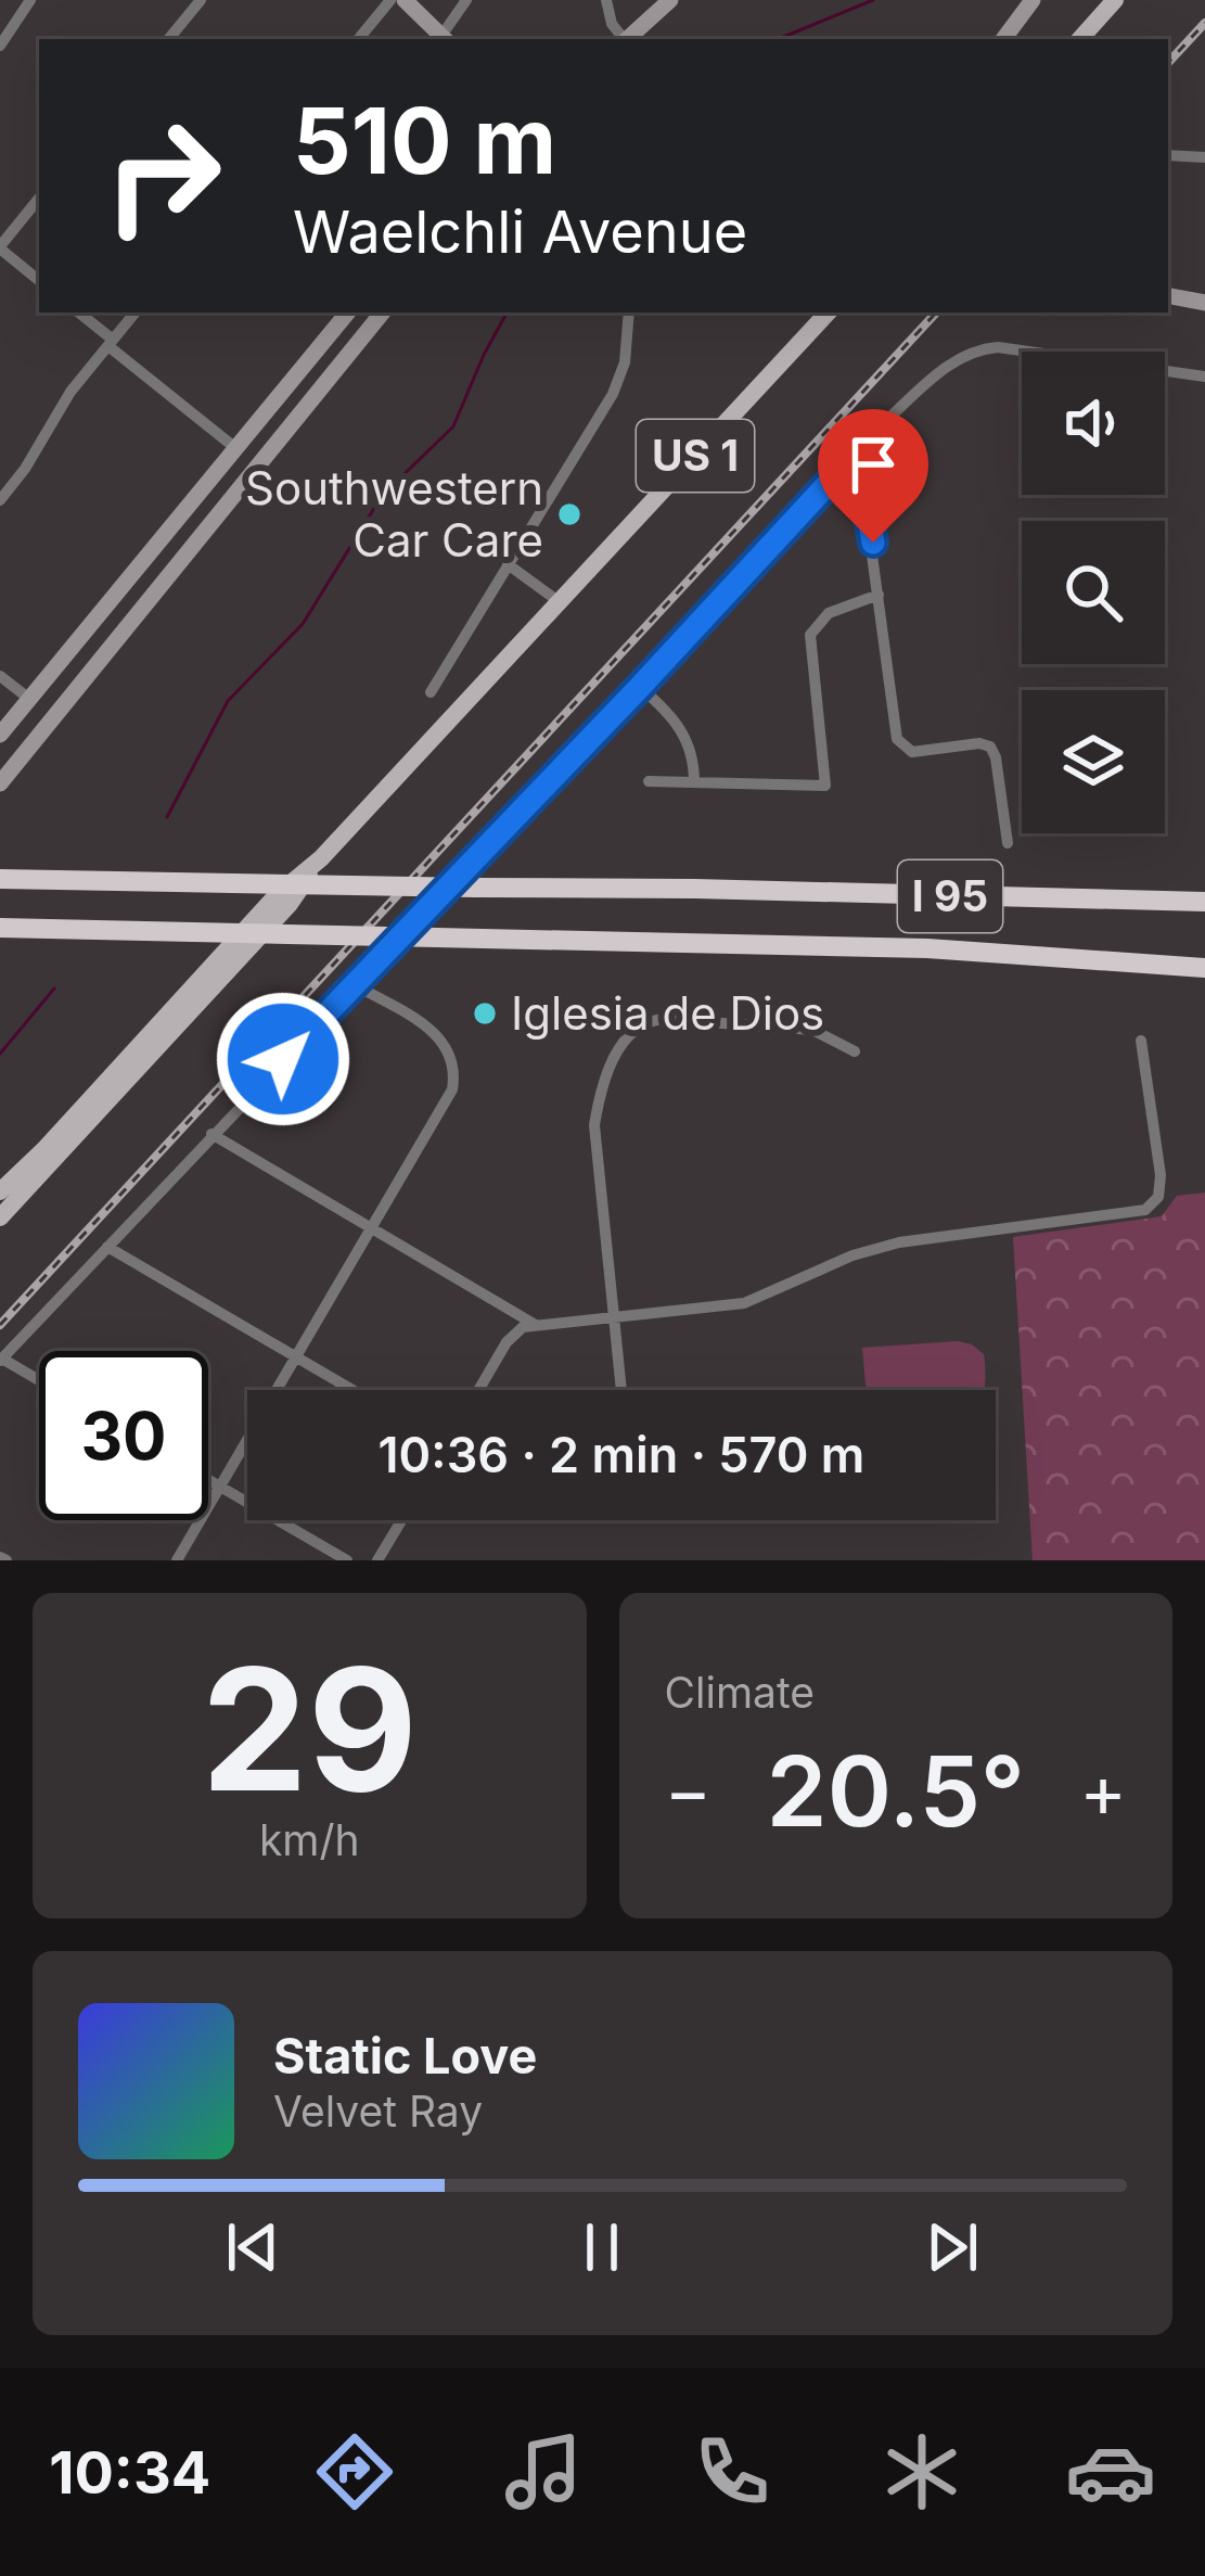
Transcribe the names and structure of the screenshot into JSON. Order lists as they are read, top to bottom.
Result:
{
  "streets": {
    "highway": ["I 95"],
    "main road": ["US 1"]
  },
  "places": ["Southwestern Car Care", "Iglesia de Dios"],
  "page": {
    "turn": ["510 m", "Waelchli Avenue"],
    "limit": "30",
    "trip": "10:36 · 2 min · 570 m",
    "tile": [
      ["29", "km/h"],
      "Climate"
    ],
    "heat": ["−", "20.5°", "+"],
    "song": ["Static Love", "Velvet Ray"],
    "tabs": "10:34"
  }
}
